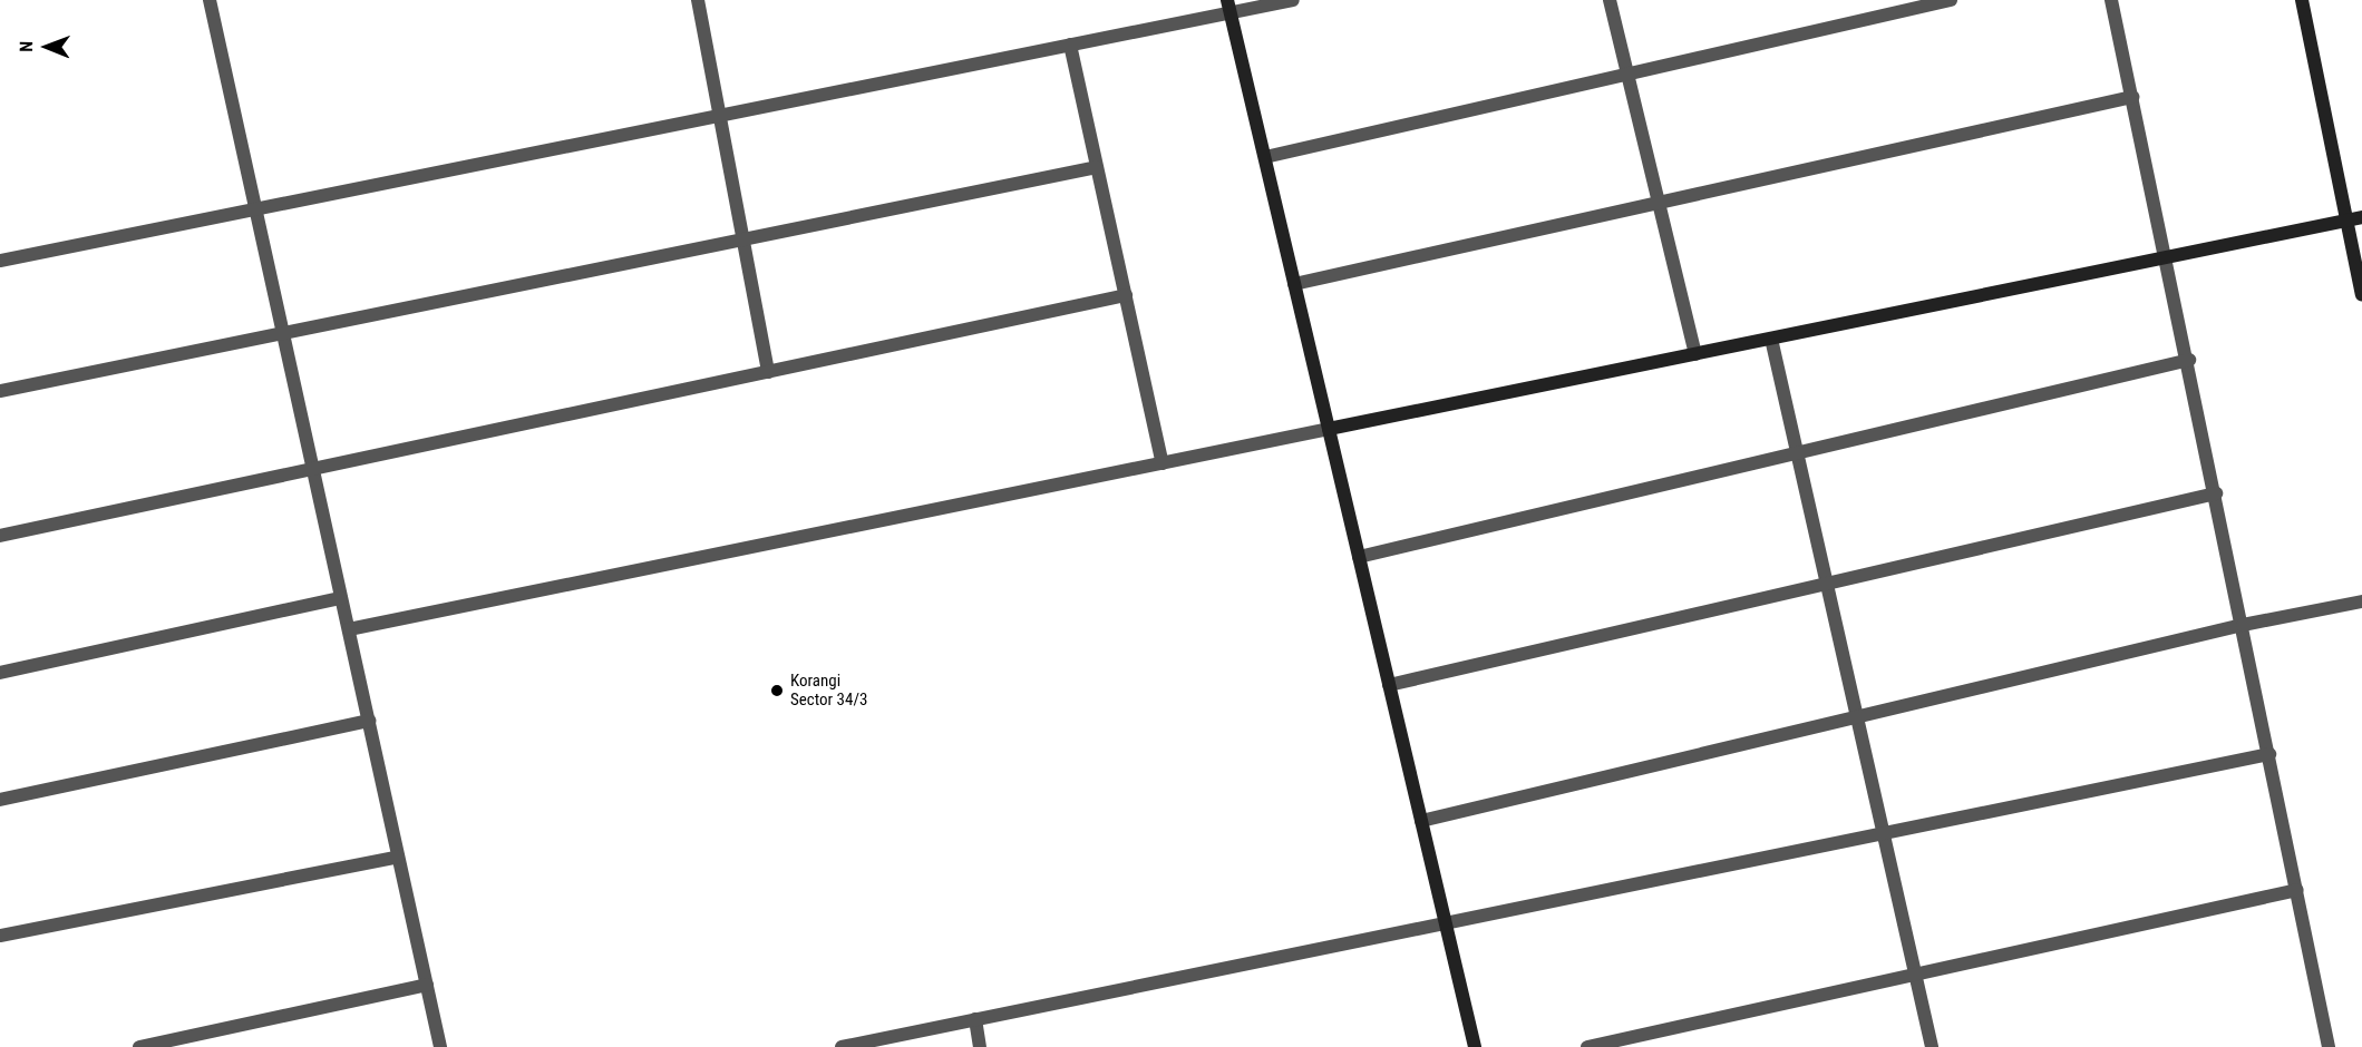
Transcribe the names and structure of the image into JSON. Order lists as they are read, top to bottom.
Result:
{
  "places": ["Korangi Sector 34/3"],
  "north": "left"
}
